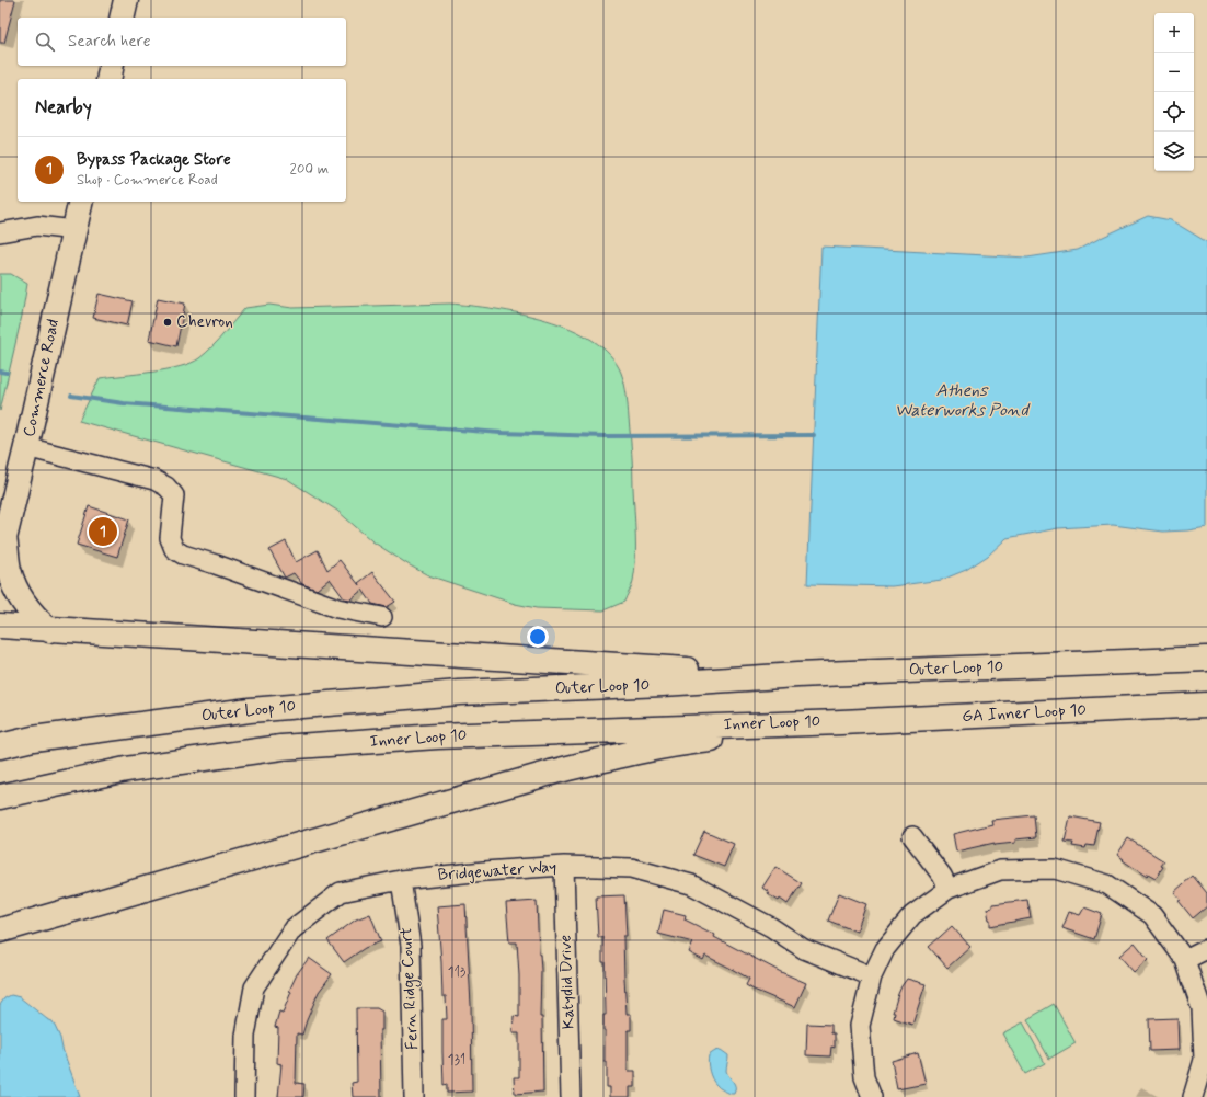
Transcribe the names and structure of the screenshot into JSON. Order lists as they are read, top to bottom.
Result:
{
  "streets": {
    "highway": [
      "Commerce Road",
      "Outer Loop 10",
      "GA Inner Loop 10",
      "Inner Loop 10"
    ],
    "street": ["Bridgewater Way", "Katydid Drive", "Fern Ridge Court"]
  },
  "crossings": [
    ["GA Inner Loop 10", "Inner Loop 10"],
    ["Bridgewater Way", "Katydid Drive"],
    ["Bridgewater Way", "Fern Ridge Court"]
  ],
  "water": ["Athens Waterworks Pond"],
  "places": ["Chevron"],
  "house_numbers": ["113", "131"],
  "page": {
    "map_buttons": ["+", "−"],
    "search": "Search here",
    "heading": "Nearby",
    "list": [
      {
        "mark": "1",
        "name": "Bypass Package Store",
        "note": "Shop · Commerce Road",
        "value": "200 m"
      }
    ],
    "pins": "1"
  }
}
